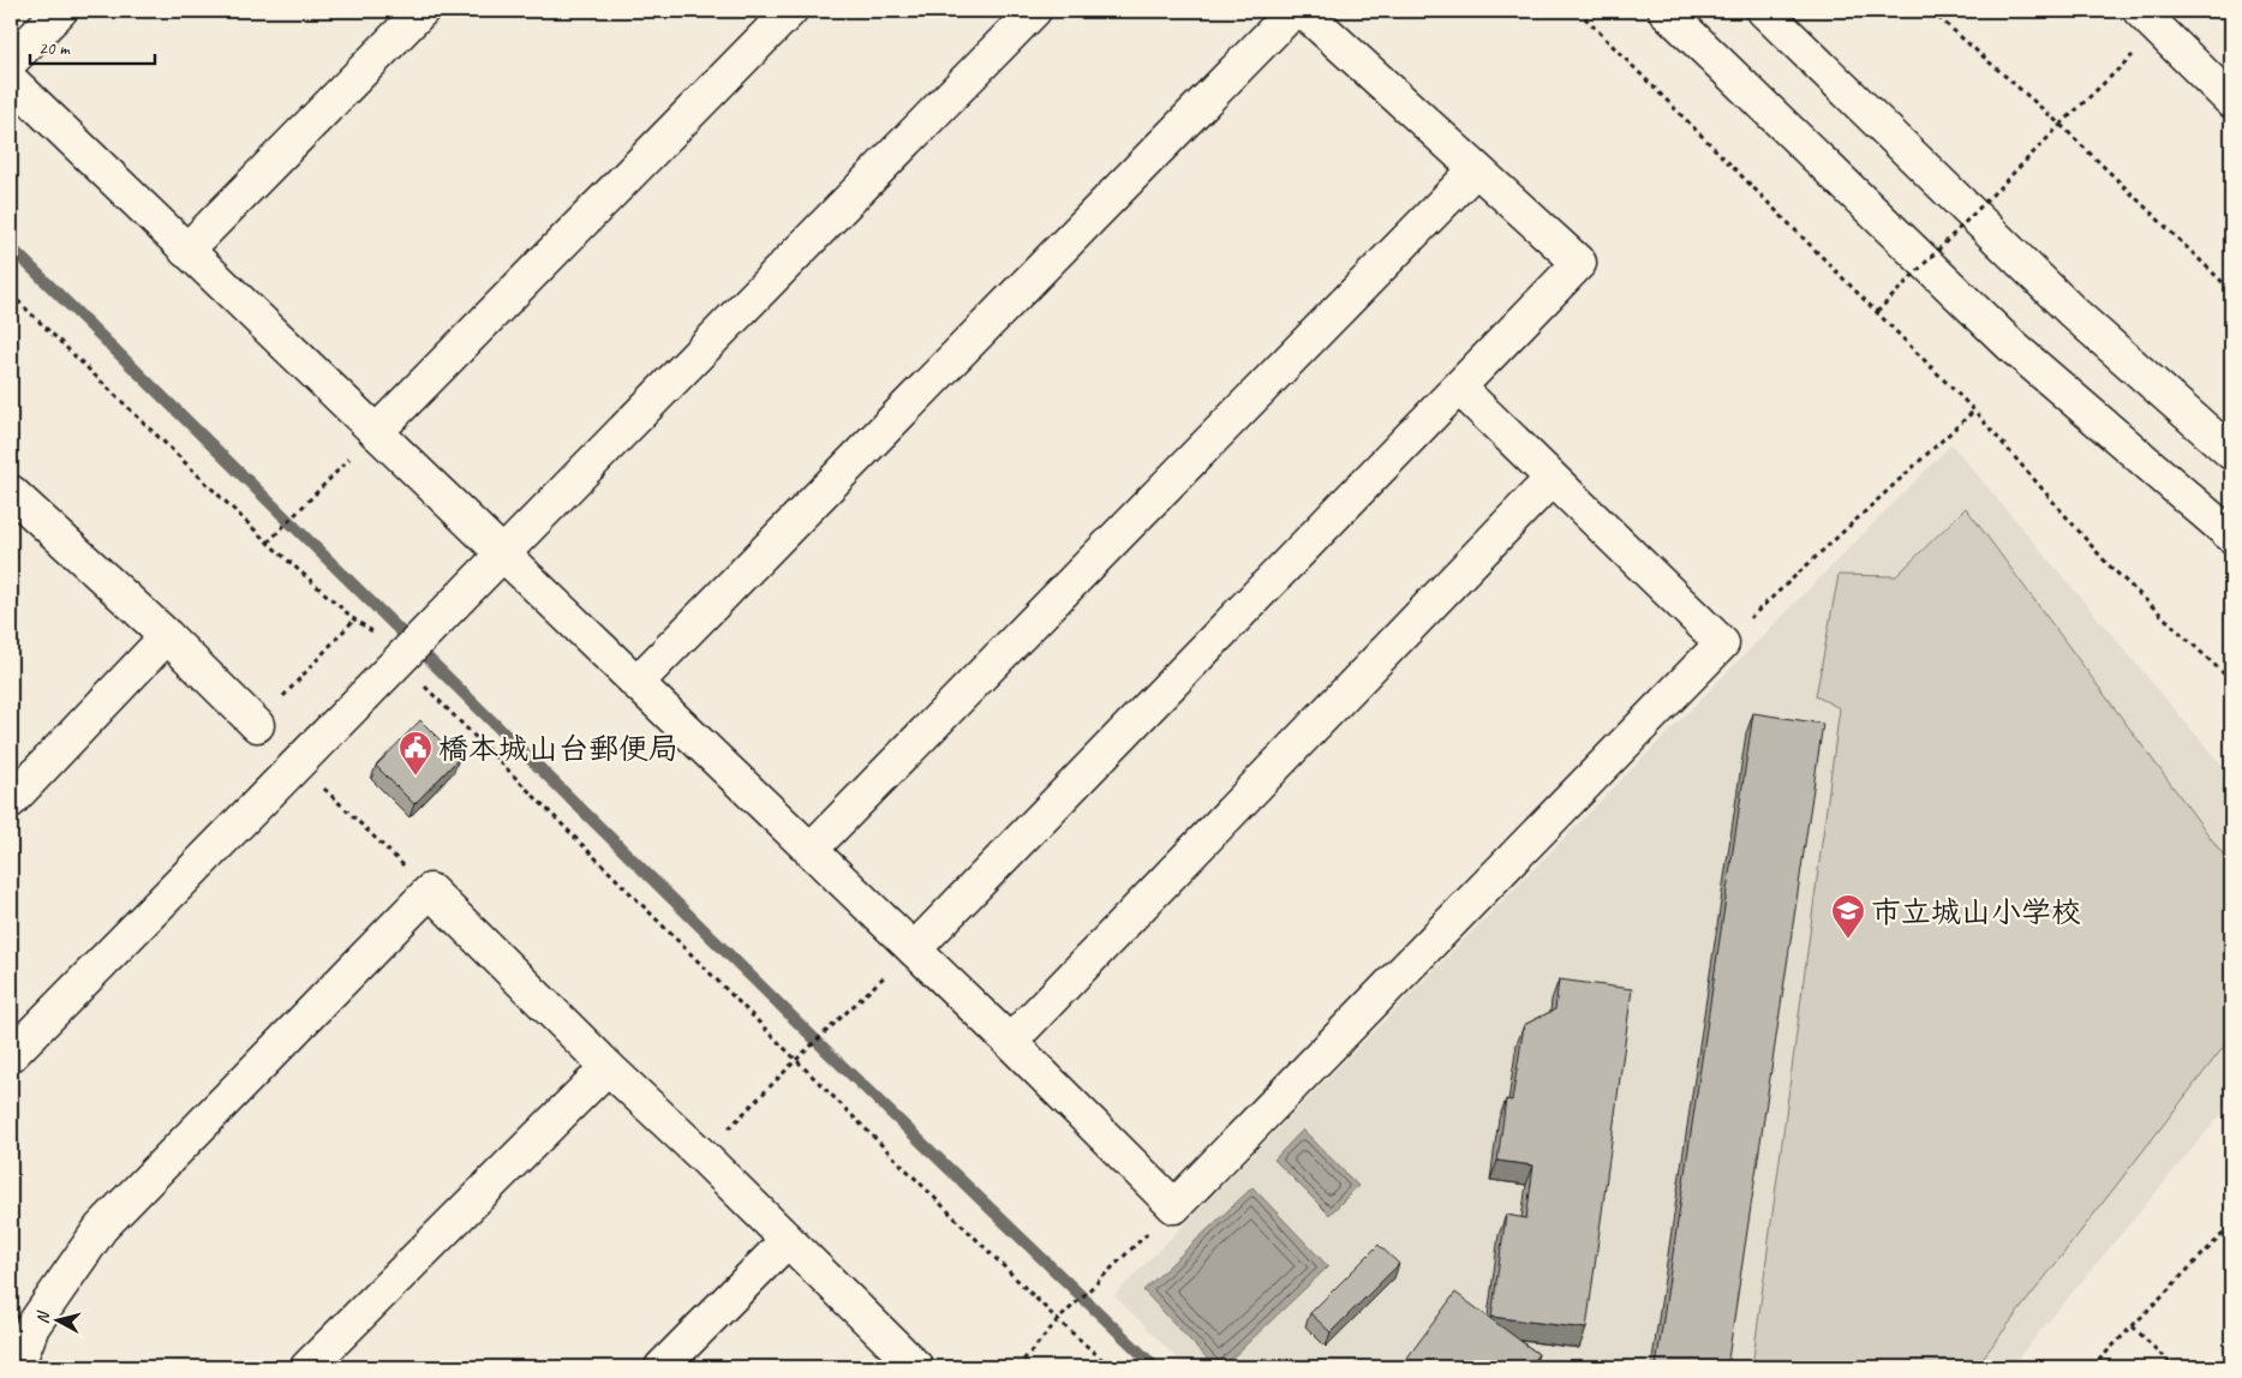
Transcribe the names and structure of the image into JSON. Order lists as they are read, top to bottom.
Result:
{
  "places": {
    "public building": ["橋本城山台郵便局"],
    "school or university": ["市立城山小学校"]
  },
  "scale_bar": "20 m",
  "north": "left"
}
